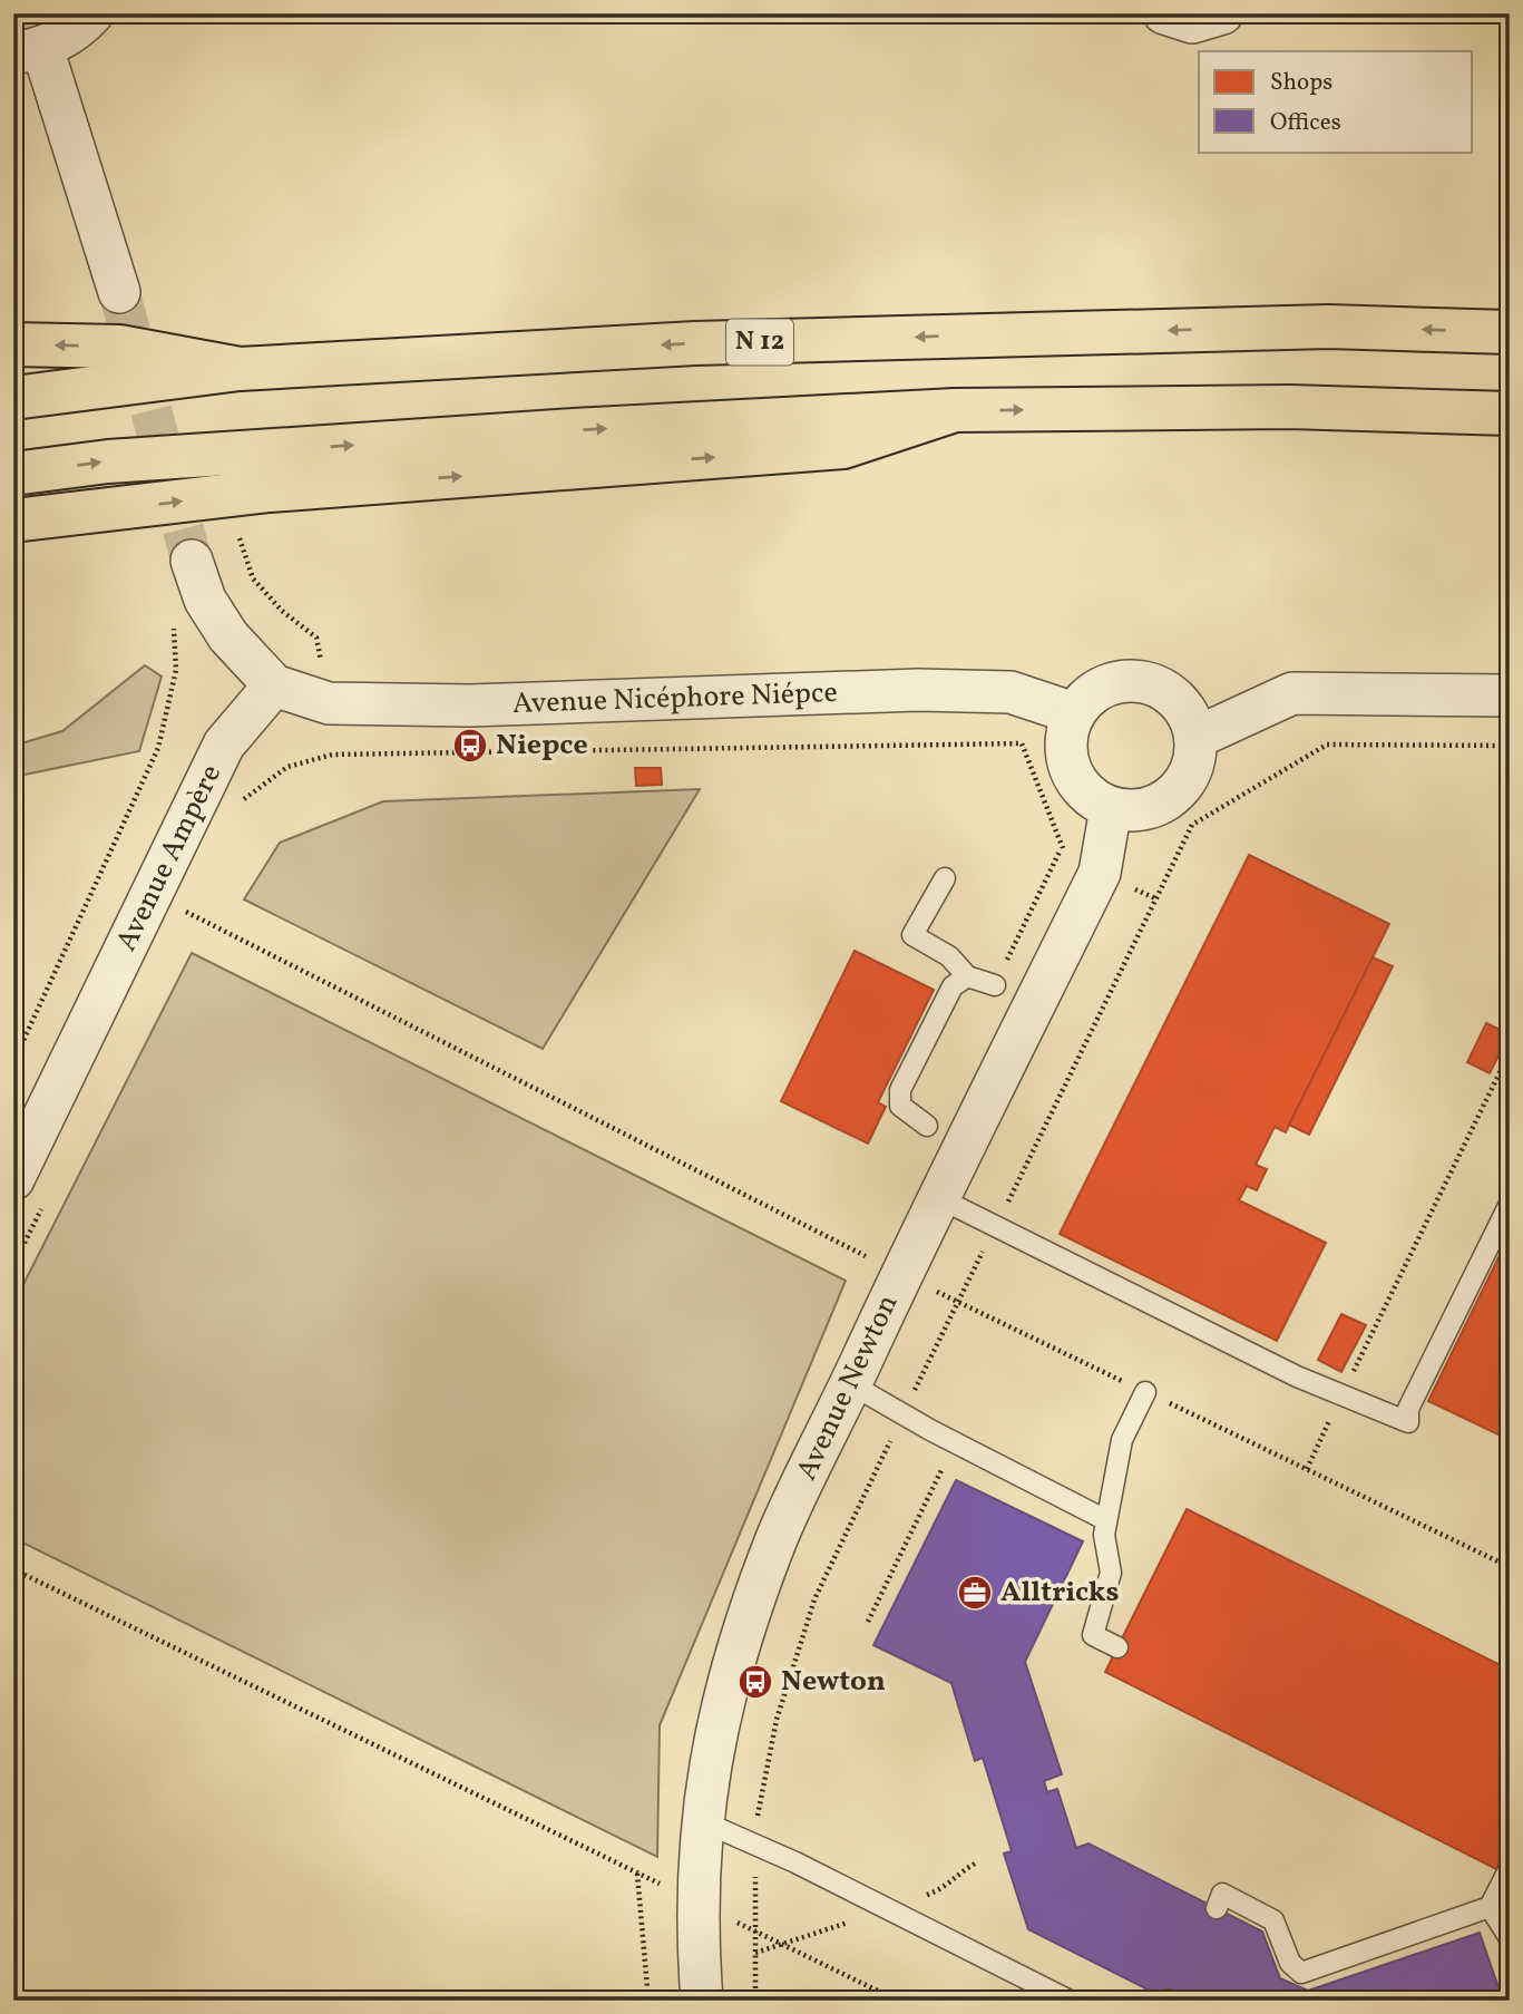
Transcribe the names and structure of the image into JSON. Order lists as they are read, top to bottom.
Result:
{
  "streets": {
    "highway": ["N 12"],
    "street": ["Avenue Nicéphore Niépce", "Avenue Ampère", "Avenue Newton"]
  },
  "crossings": [
    ["Avenue Nicéphore Niépce", "Avenue Ampère"],
    ["Avenue Nicéphore Niépce", "Avenue Newton"]
  ],
  "places": {
    "bus stop": ["Niepce", "Newton"],
    "office": ["Alltricks"]
  },
  "legend": ["Shops", "Offices"]
}
